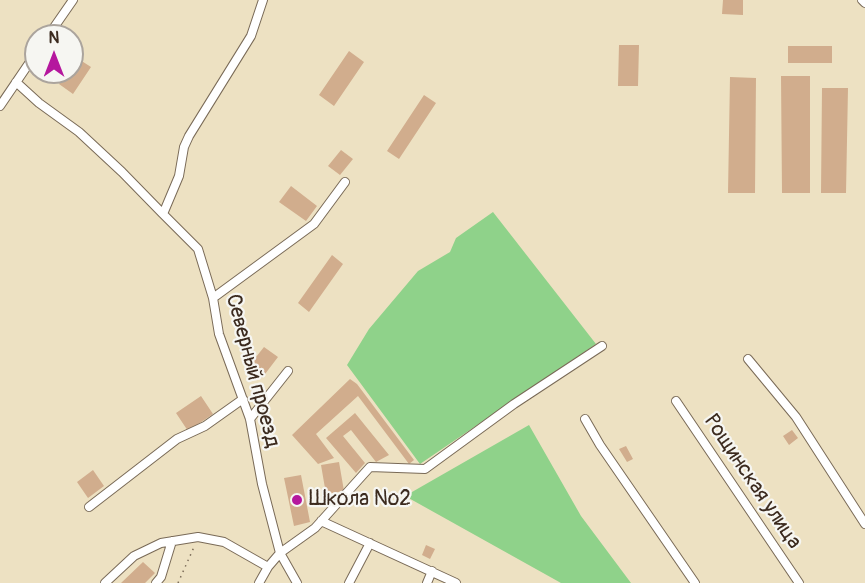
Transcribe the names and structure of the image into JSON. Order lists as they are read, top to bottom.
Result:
{
  "streets": {
    "street": ["Северный проезд", "Рощинская улица"]
  },
  "places": ["Школа №2"],
  "north": "top"
}
